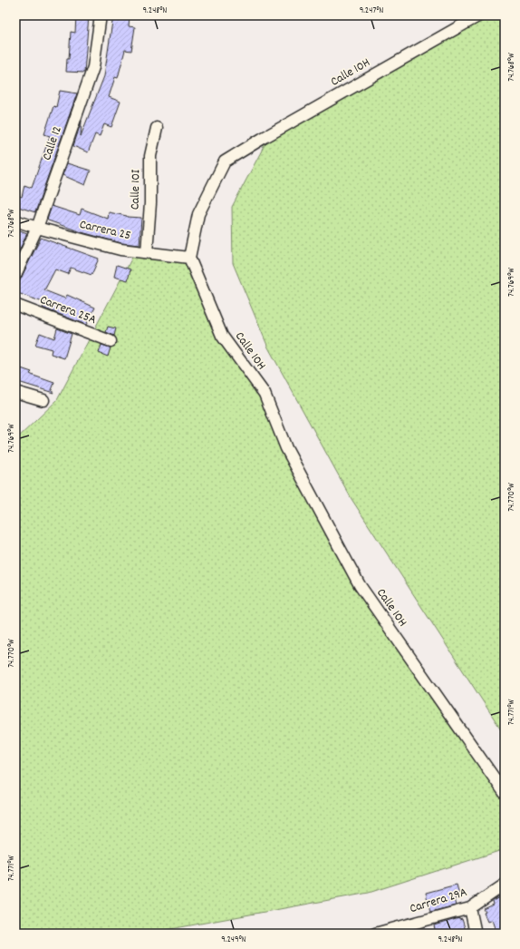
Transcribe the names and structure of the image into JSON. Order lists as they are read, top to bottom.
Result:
{
  "streets": {
    "street": [
      "Calle 10H",
      "Calle 12",
      "Calle 10I",
      "Carrera 25",
      "Carrera 25A",
      "Carrera 29A"
    ]
  },
  "crossings": [
    ["Calle 10H", "Carrera 25"],
    ["Calle 12", "Carrera 25"],
    ["Calle 10I", "Carrera 25"]
  ],
  "coordinates": [
    "9.248°N",
    "9.247°N",
    "74.768°W",
    "74.769°W",
    "74.770°W",
    "74.771°W",
    "9.249°N"
  ]
}
